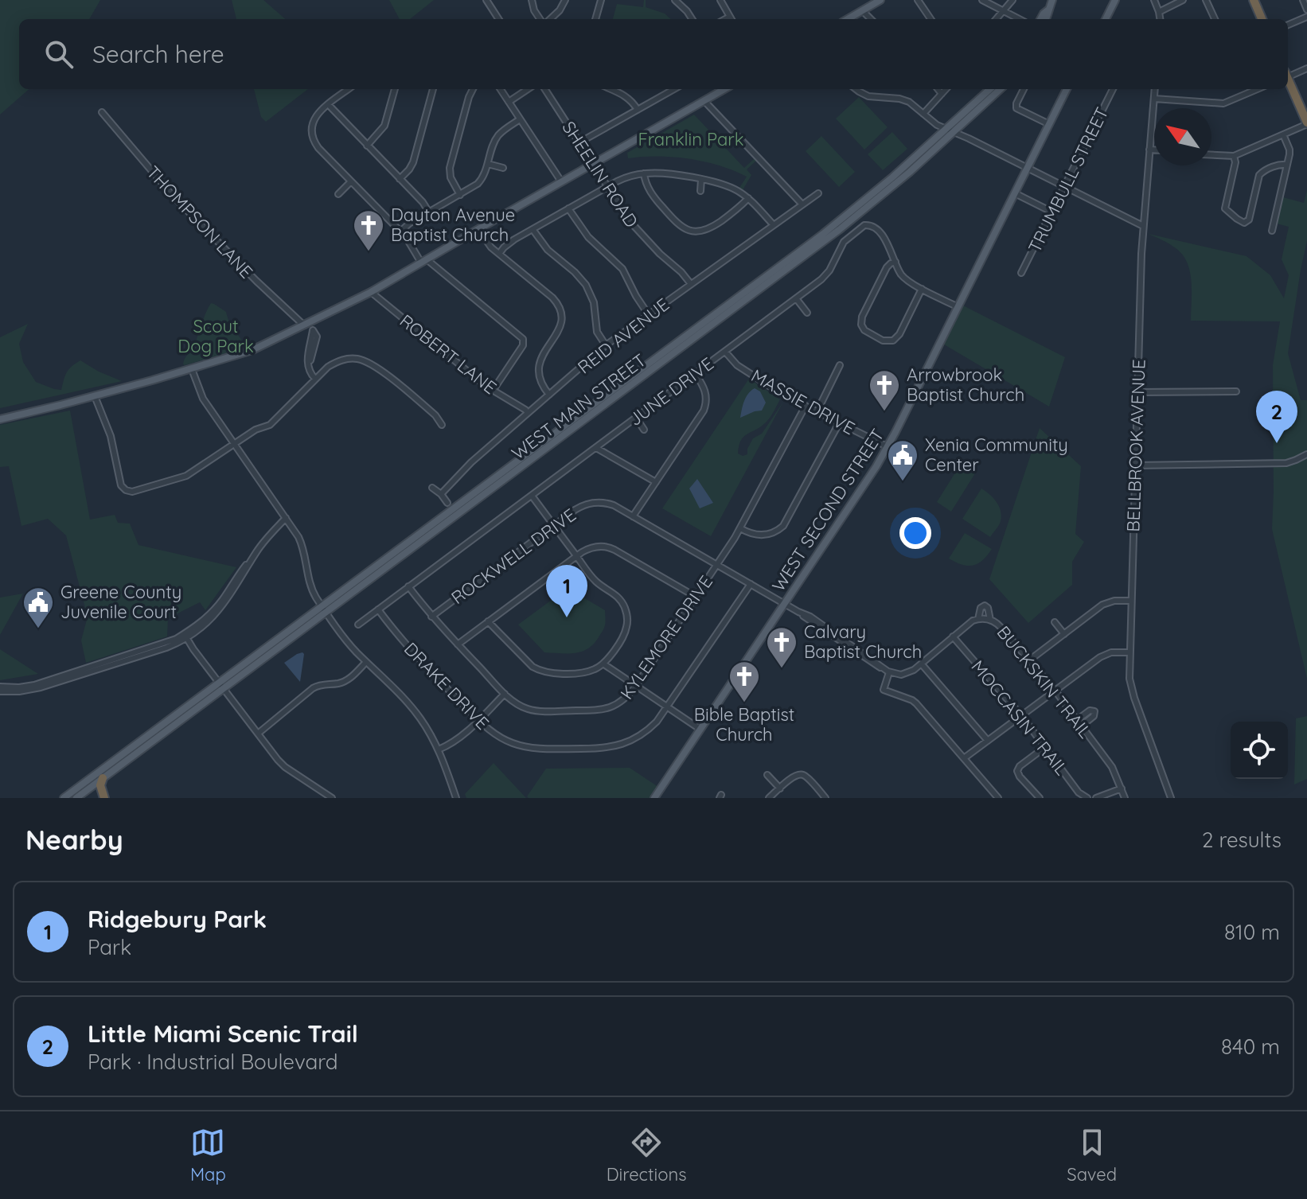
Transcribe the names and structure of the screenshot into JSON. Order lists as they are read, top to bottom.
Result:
{
  "streets": {
    "main road": ["WEST MAIN STREET", "WEST SECOND STREET"],
    "street": [
      "SHEELIN ROAD",
      "TRUMBULL STREET",
      "THOMPSON LANE",
      "REID AVENUE",
      "ROBERT LANE",
      "JUNE DRIVE",
      "MASSIE DRIVE",
      "BELLBROOK AVENUE",
      "ROCKWELL DRIVE",
      "KYLEMORE DRIVE",
      "BUCKSKIN TRAIL",
      "DRAKE DRIVE",
      "MOCCASIN TRAIL"
    ]
  },
  "crossings": [
    ["SHEELIN ROAD", "REID AVENUE"],
    ["REID AVENUE", "ROBERT LANE"],
    ["JUNE DRIVE", "MASSIE DRIVE"],
    ["JUNE DRIVE", "WEST SECOND STREET"],
    ["JUNE DRIVE", "KYLEMORE DRIVE"],
    ["JUNE DRIVE", "DRAKE DRIVE"],
    ["MASSIE DRIVE", "WEST SECOND STREET"],
    ["MASSIE DRIVE", "KYLEMORE DRIVE"],
    ["WEST SECOND STREET", "ROCKWELL DRIVE"],
    ["ROCKWELL DRIVE", "KYLEMORE DRIVE"],
    ["ROCKWELL DRIVE", "BUCKSKIN TRAIL"],
    ["ROCKWELL DRIVE", "DRAKE DRIVE"],
    ["BUCKSKIN TRAIL", "MOCCASIN TRAIL"]
  ],
  "parks": ["Franklin Park", "Scout Dog Park"],
  "places": {
    "church": [
      "Dayton Avenue Baptist Church",
      "Arrowbrook Baptist Church",
      "Calvary Baptist Church",
      "Bible Baptist Church"
    ],
    "public building": ["Xenia Community Center", "Greene County Juvenile Court"]
  },
  "north": "top left",
  "page": {
    "search": "Search here",
    "pins": ["2", "1"],
    "heading": ["Nearby", "2 results"],
    "list": [
      {
        "mark": "1",
        "name": "Ridgebury Park",
        "note": "Park",
        "value": "810 m"
      },
      {
        "mark": "2",
        "name": "Little Miami Scenic Trail",
        "note": "Park · Industrial Boulevard",
        "value": "840 m"
      }
    ],
    "nav": ["Map", "Directions", "Saved"]
  }
}
